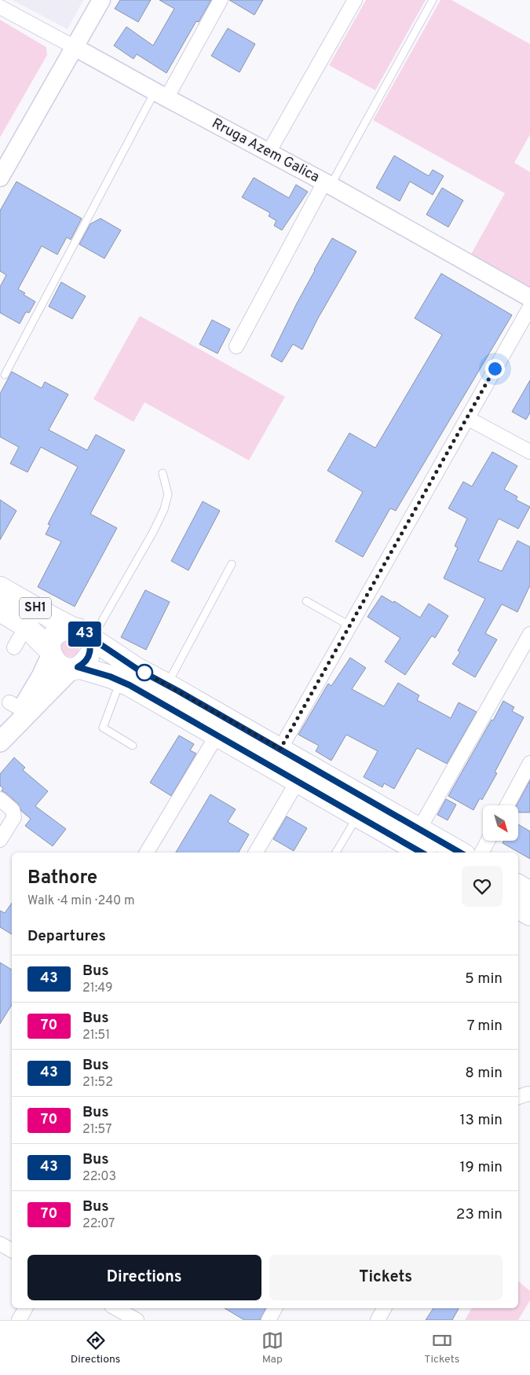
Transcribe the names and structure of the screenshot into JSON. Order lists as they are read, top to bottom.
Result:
{
  "streets": {
    "main road": ["SH1"],
    "street": ["Rruga Azem Galica"]
  },
  "lines": ["bus line 43"],
  "north": "bottom right",
  "page": {
    "on_map": "43",
    "heading": [
      ["Bathore", "Walk · 4 min · 240 m"],
      "Departures"
    ],
    "list": [
      {
        "mark": "43",
        "name": "Bus",
        "note": "21:49",
        "value": "5 min"
      },
      {
        "mark": "70",
        "name": "Bus",
        "note": "21:51",
        "value": "7 min"
      },
      {
        "mark": "43",
        "name": "Bus",
        "note": "21:52",
        "value": "8 min"
      },
      {
        "mark": "70",
        "name": "Bus",
        "note": "21:57",
        "value": "13 min"
      },
      {
        "mark": "43",
        "name": "Bus",
        "note": "22:03",
        "value": "19 min"
      },
      {
        "mark": "70",
        "name": "Bus",
        "note": "22:07",
        "value": "23 min"
      }
    ],
    "buttons": ["Directions", "Tickets"],
    "tabs": ["Directions", "Map", "Tickets"]
  }
}
